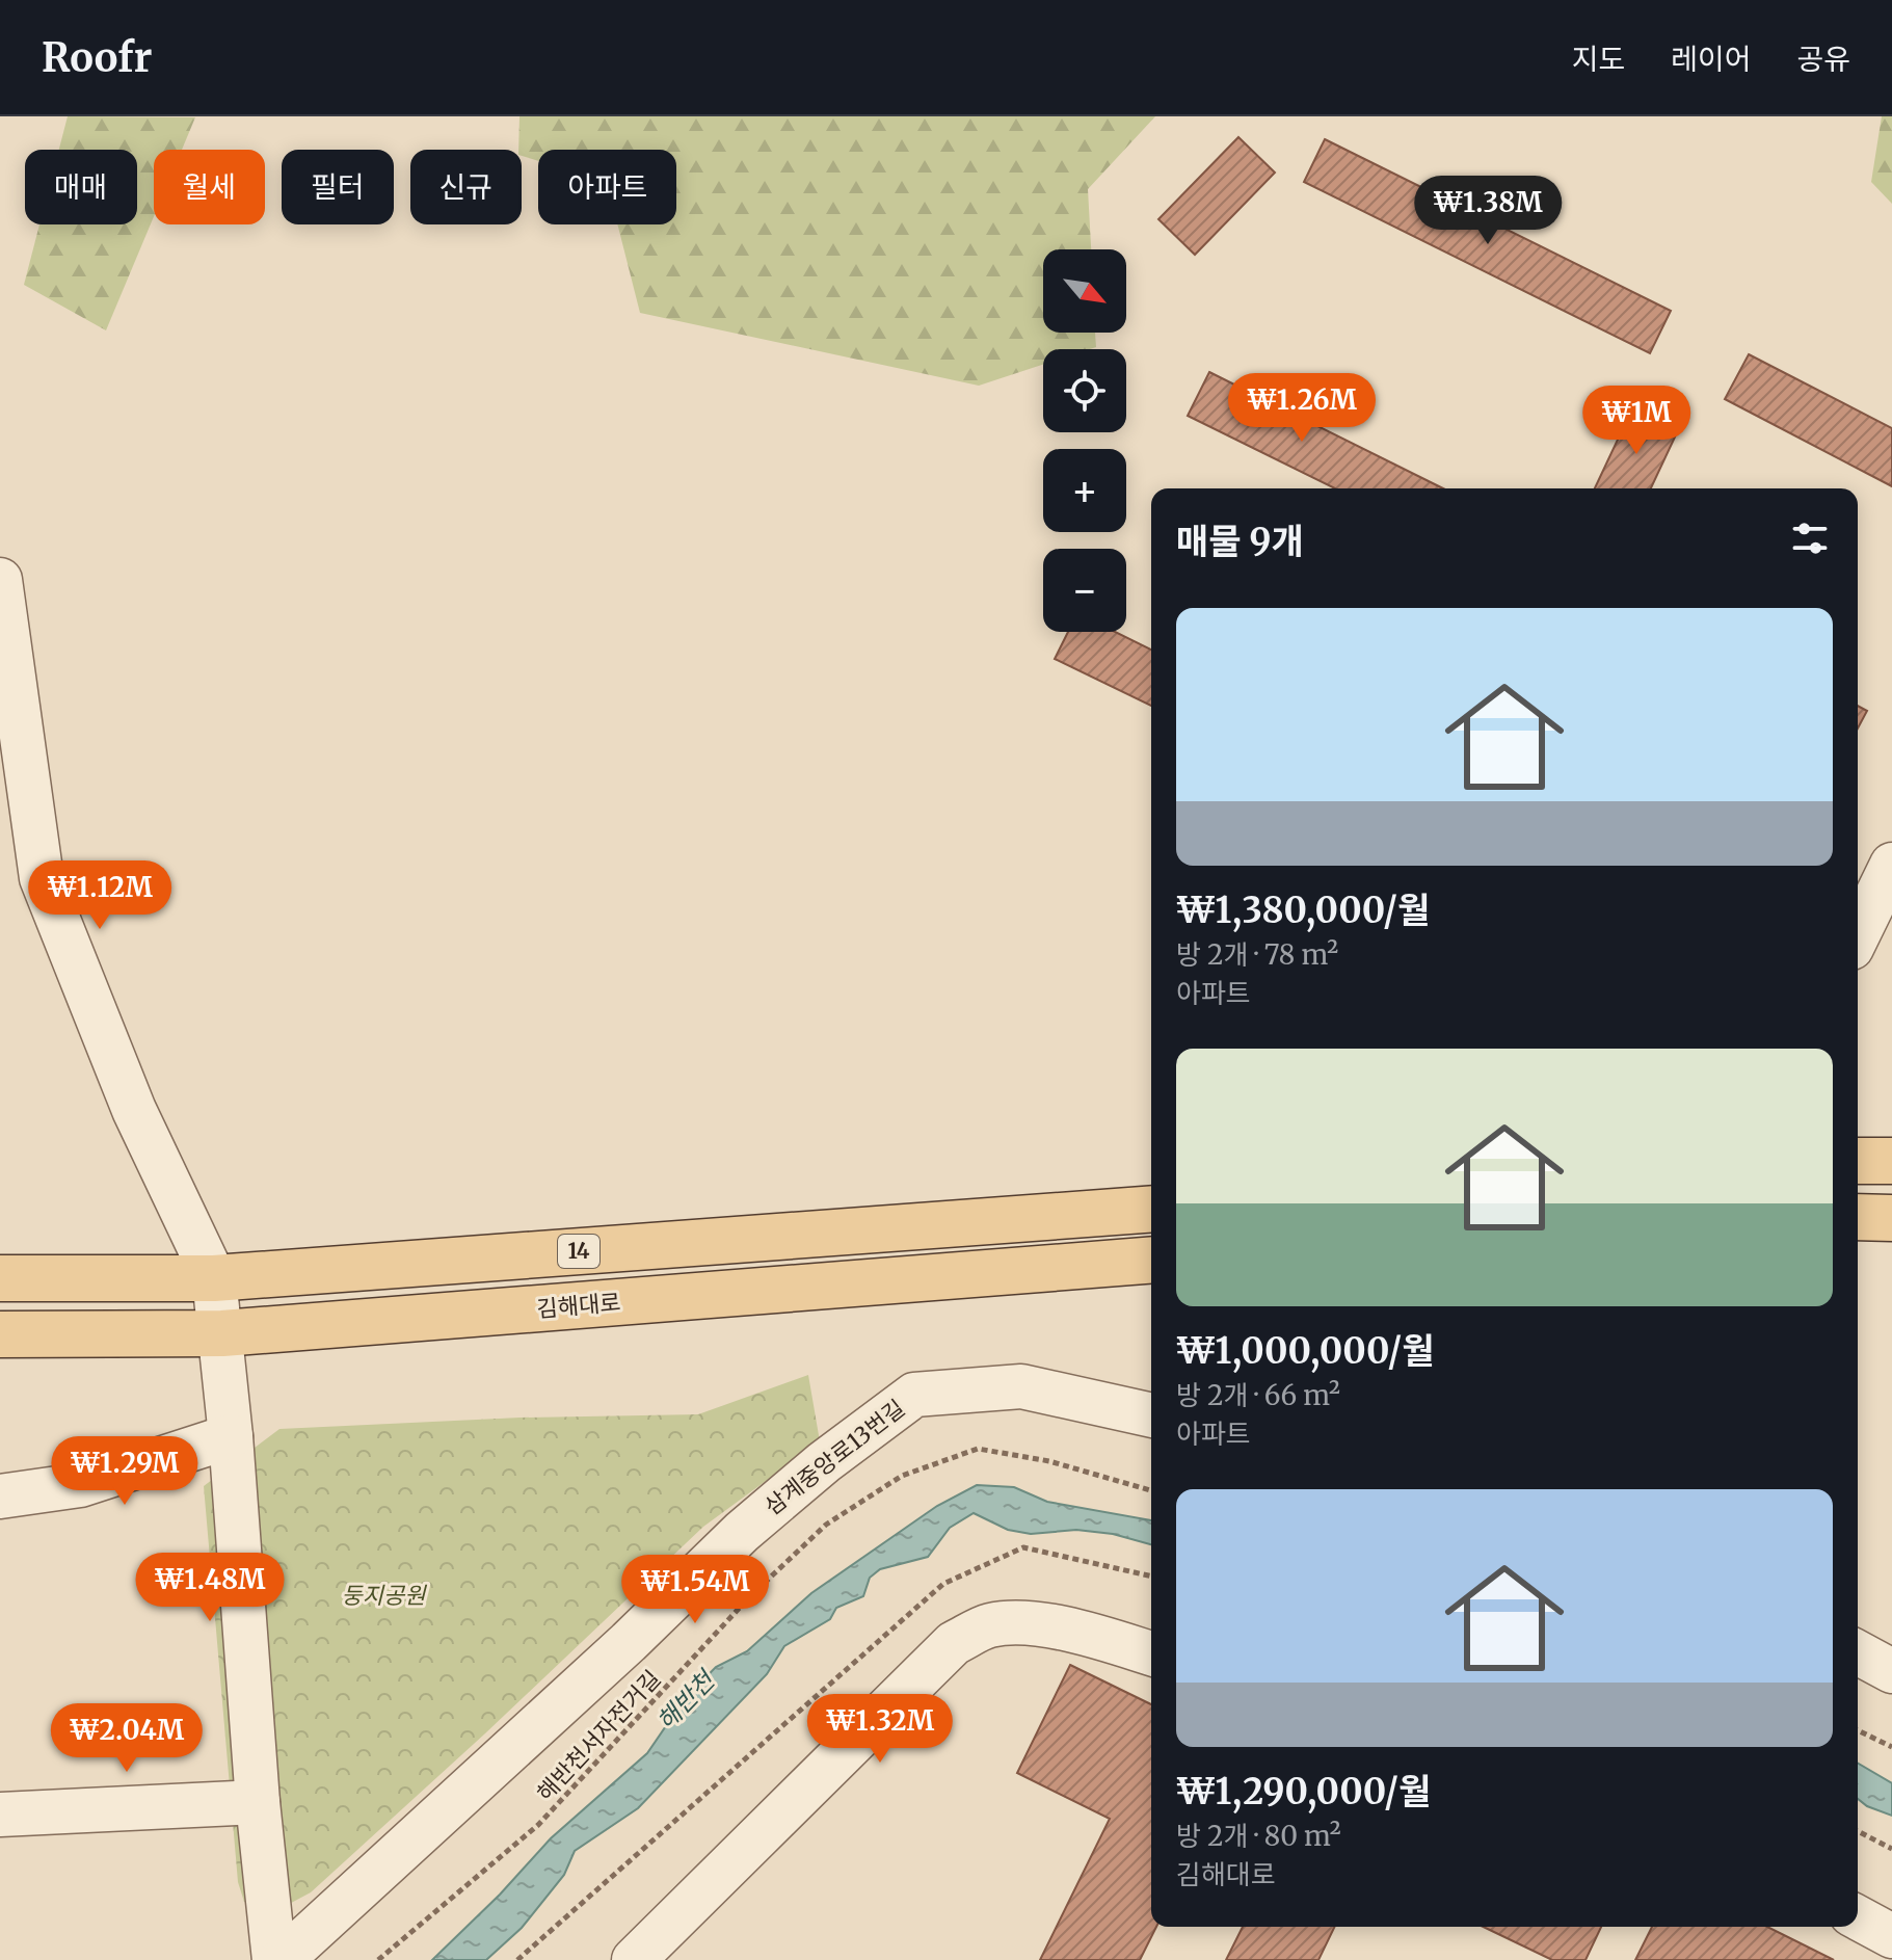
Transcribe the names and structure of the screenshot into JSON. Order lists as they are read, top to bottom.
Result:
{
  "streets": {
    "main road": ["14", "김해대로"],
    "street": ["삼계중앙로13번길"],
    "path": ["해반천서자전거길"]
  },
  "water": ["해반천"],
  "parks": ["둥지공원"],
  "north": "bottom right",
  "page": {
    "header": "Roofr",
    "nav": ["지도", "레이어", "공유"],
    "chip": [
      "매매",
      "월세",
      "필터",
      "신규",
      "아파트"
    ],
    "price": [
      "₩1.38M",
      "₩1.26M",
      "₩1M",
      "₩1.12M",
      "₩1.29M",
      "₩1.48M",
      "₩1.54M",
      "₩1.32M",
      "₩2.04M"
    ],
    "map_buttons": ["+", "−"],
    "heading": "매물 9개",
    "list": [
      {
        "name": "₩1,380,000/월",
        "note": "방 2개 · 78 m² · 아파트"
      },
      {
        "name": "₩1,000,000/월",
        "note": "방 2개 · 66 m² · 아파트"
      },
      {
        "name": "₩1,290,000/월",
        "note": "방 2개 · 80 m² · 김해대로"
      }
    ]
  }
}
